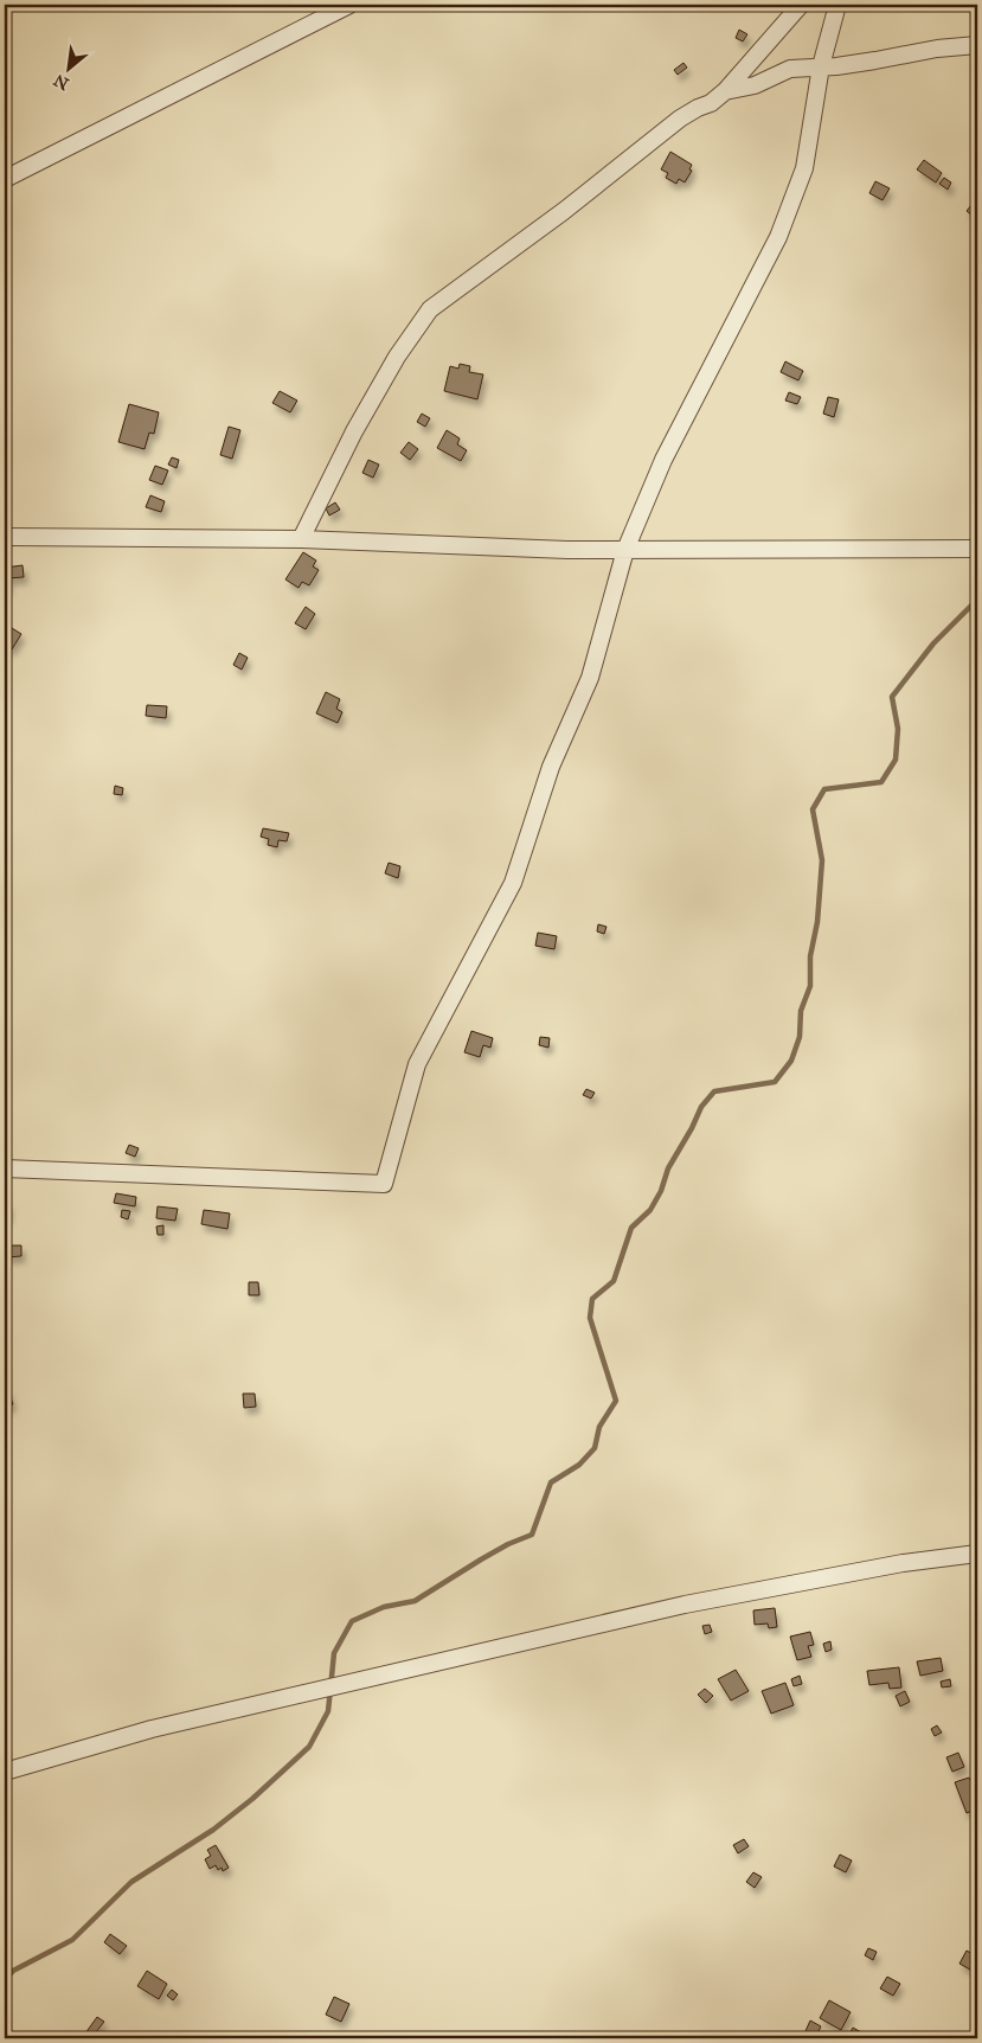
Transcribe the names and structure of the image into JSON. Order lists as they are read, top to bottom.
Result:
{
  "north": "bottom left"
}
